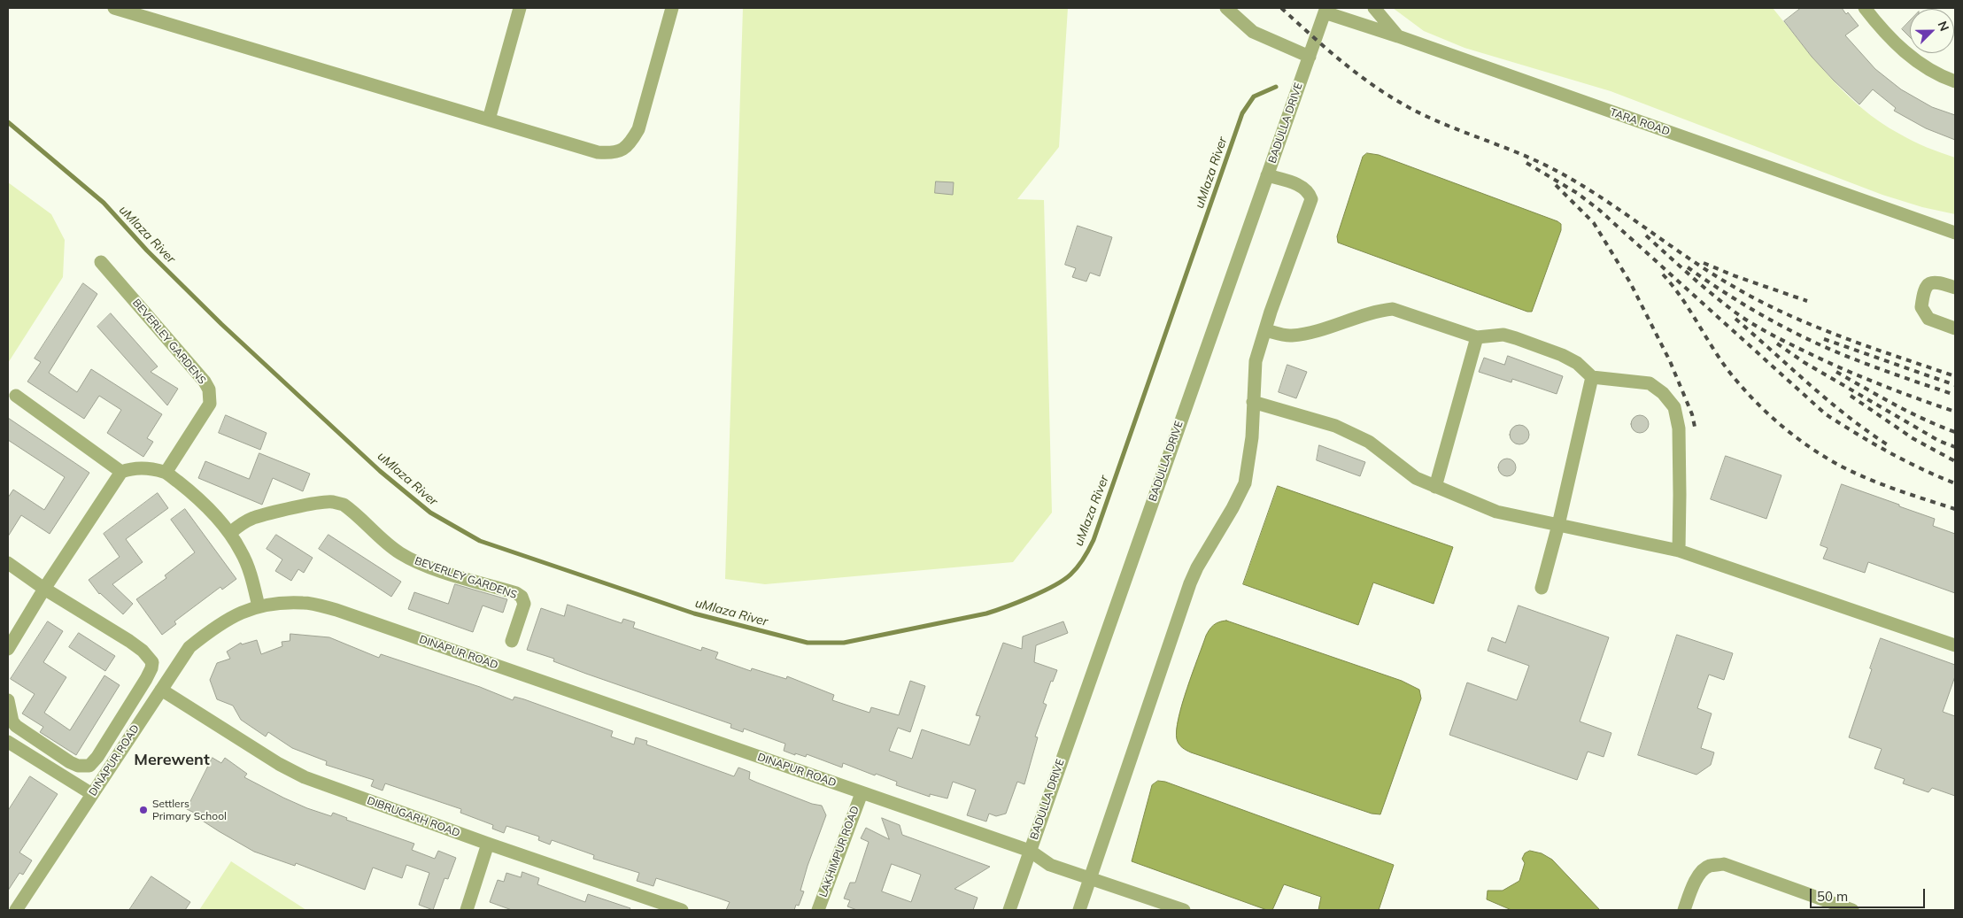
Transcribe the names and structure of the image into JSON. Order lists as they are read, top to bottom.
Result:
{
  "streets": {
    "street": [
      "TARA ROAD",
      "BADULLA DRIVE",
      "BEVERLEY GARDENS",
      "DINAPUR ROAD",
      "DIBRUGARH ROAD",
      "LAKHIMPUR ROAD"
    ]
  },
  "crossings": [
    ["TARA ROAD", "BADULLA DRIVE"],
    ["BADULLA DRIVE", "DINAPUR ROAD"],
    ["DINAPUR ROAD", "DIBRUGARH ROAD"],
    ["DINAPUR ROAD", "LAKHIMPUR ROAD"]
  ],
  "districts": ["Merewent"],
  "water": ["uMlaza River"],
  "places": ["Settlers Primary School"],
  "scale_bar": "50 m",
  "north": "top right"
}
